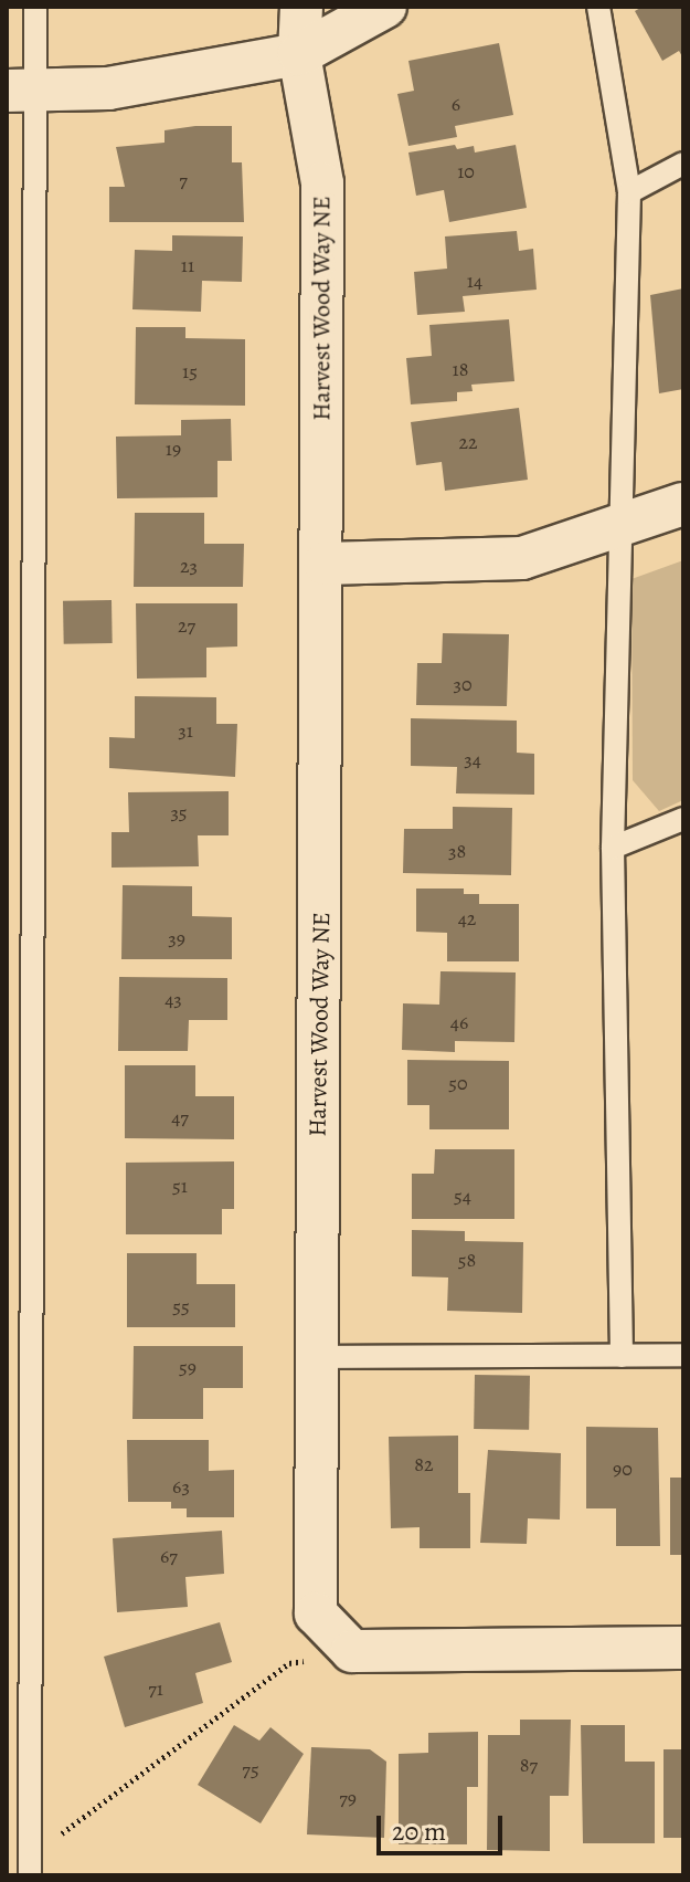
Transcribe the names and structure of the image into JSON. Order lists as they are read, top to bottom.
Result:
{
  "streets": {
    "street": ["Harvest Wood Way NE"]
  },
  "house_numbers": [
    "6",
    "10",
    "7",
    "11",
    "14",
    "18",
    "15",
    "22",
    "19",
    "23",
    "27",
    "30",
    "31",
    "34",
    "35",
    "38",
    "42",
    "39",
    "43",
    "46",
    "50",
    "47",
    "51",
    "54",
    "58",
    "55",
    "59",
    "82",
    "90",
    "63",
    "67",
    "71",
    "87",
    "75",
    "79"
  ],
  "scale_bar": "20 m"
}
